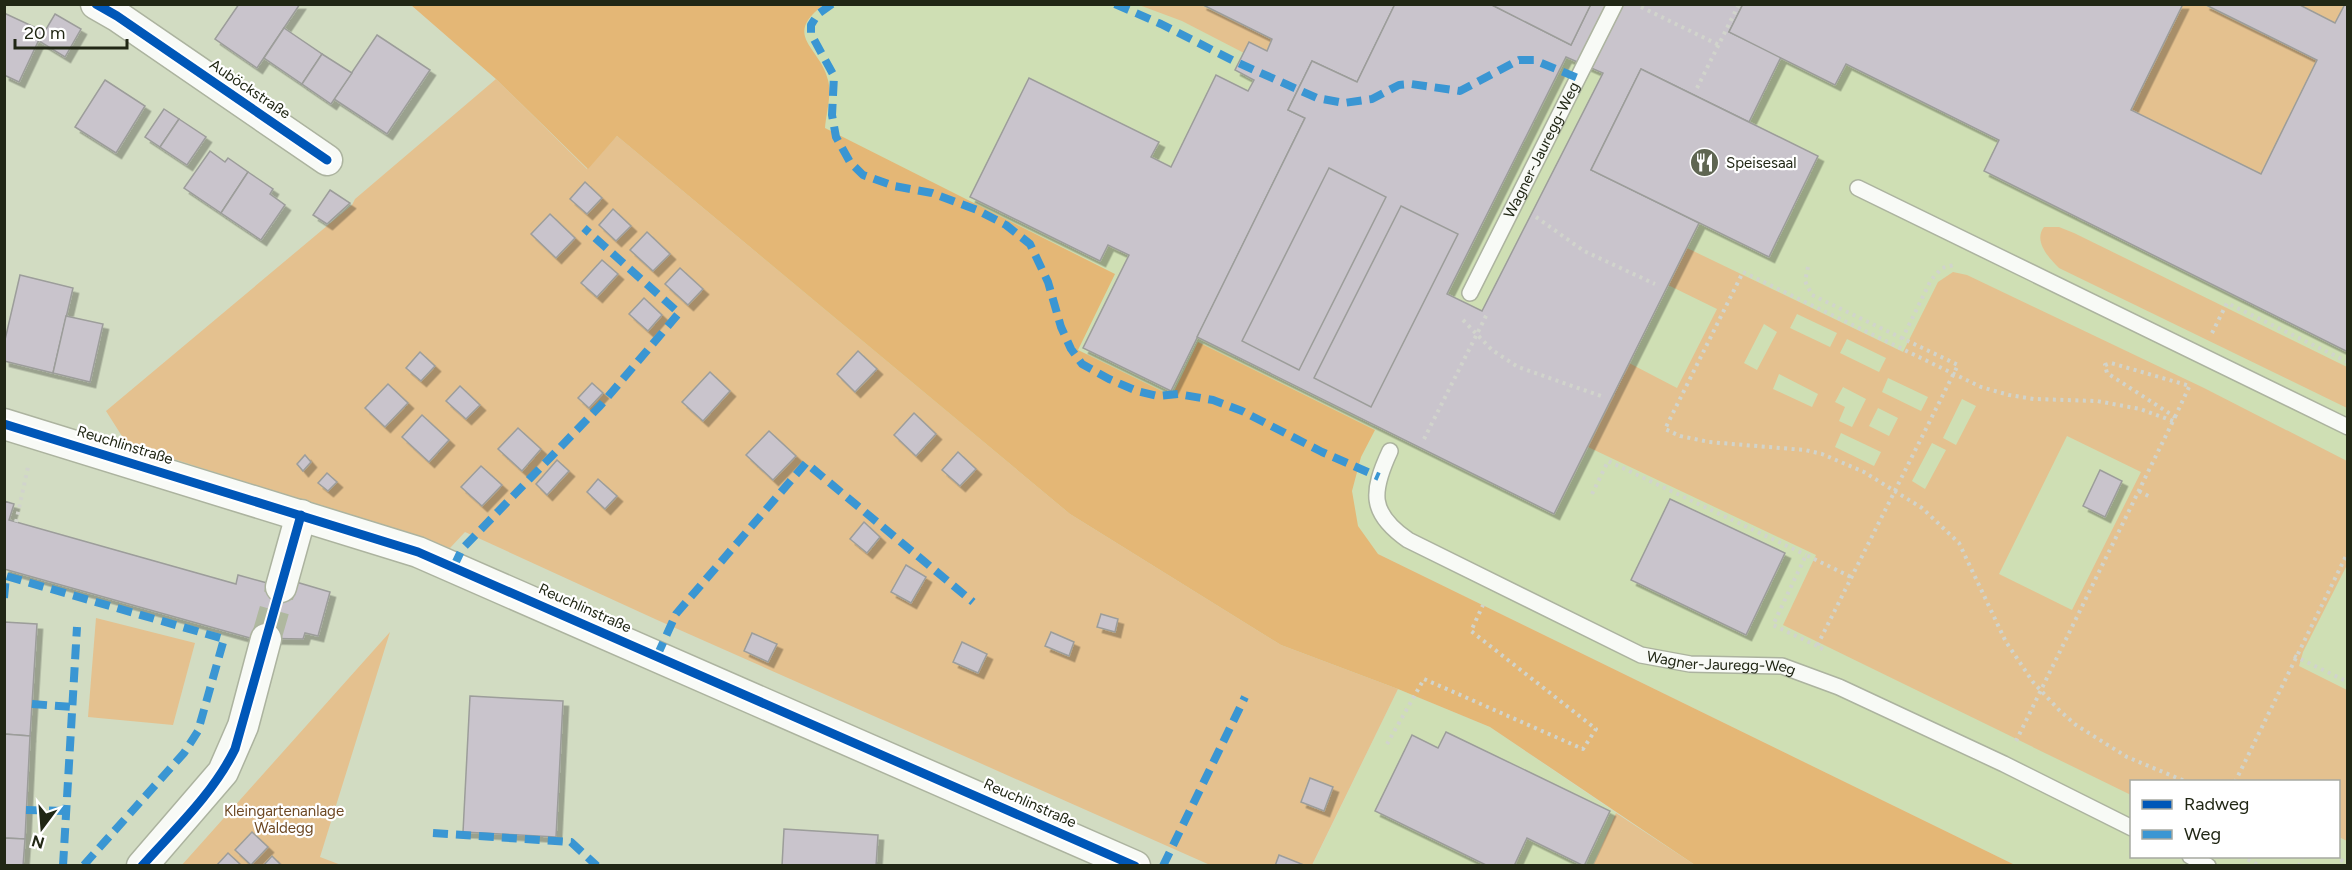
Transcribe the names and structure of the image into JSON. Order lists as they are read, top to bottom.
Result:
{
  "streets": {
    "street": ["Auböckstraße", "Reuchlinstraße"],
    "lane": ["Wagner-Jauregg-Weg"]
  },
  "parks": ["Kleingartenanlage Waldegg"],
  "places": {
    "restaurant": ["Speisesaal"]
  },
  "legend": ["Radweg", "Weg"],
  "scale_bar": "20 m",
  "north": "bottom"
}
